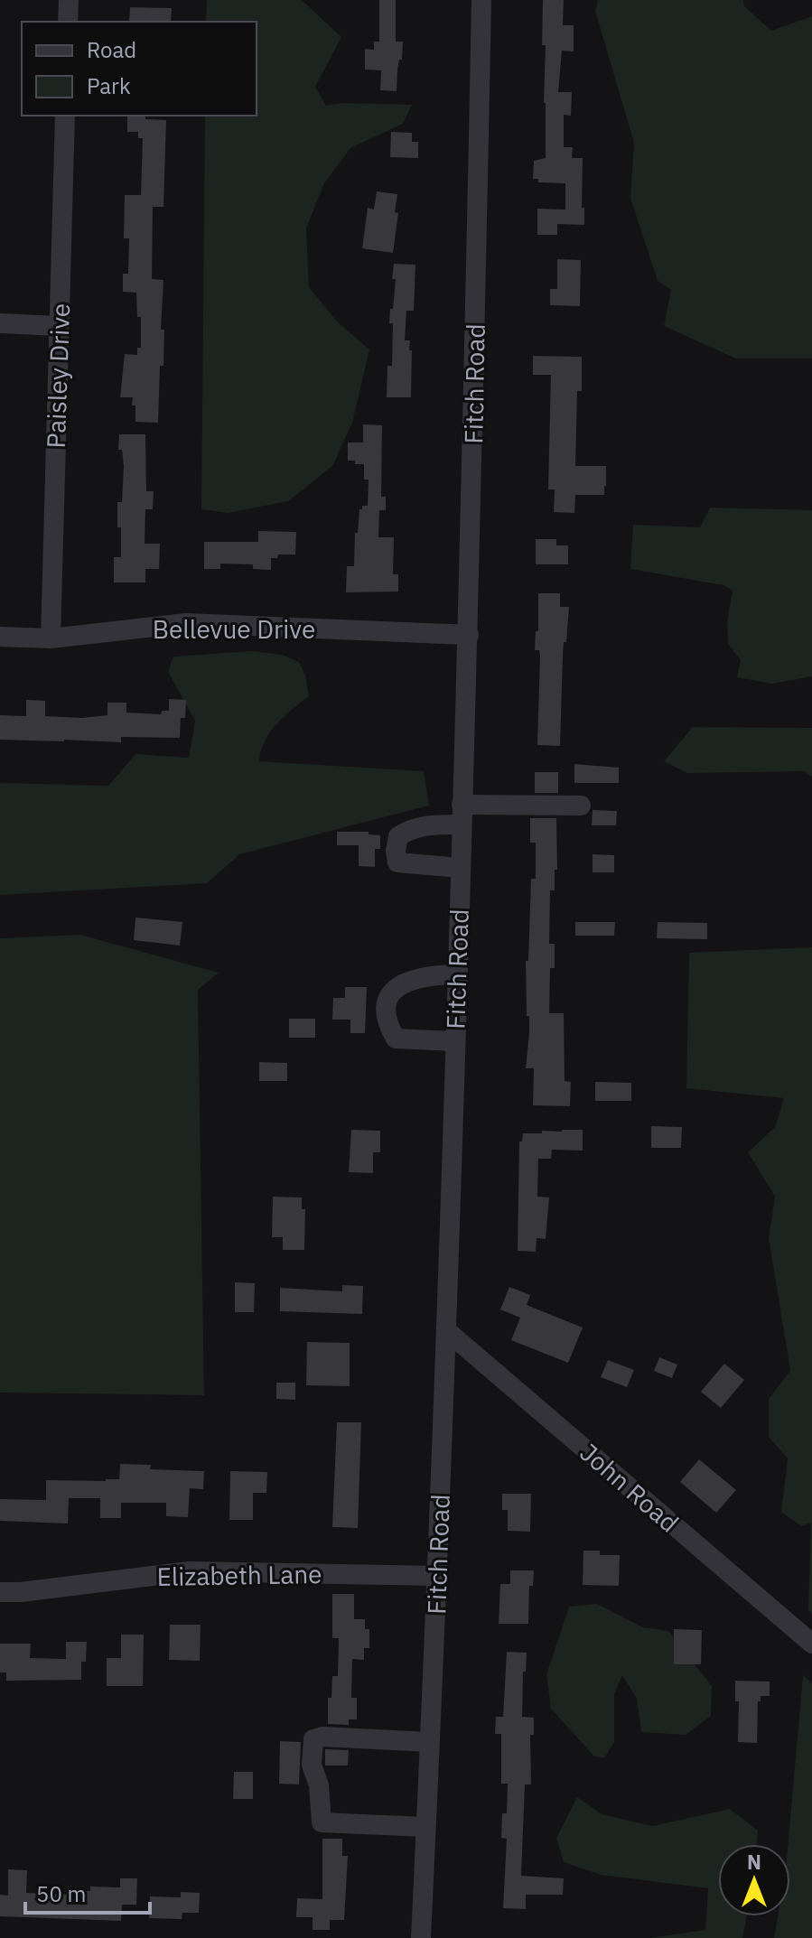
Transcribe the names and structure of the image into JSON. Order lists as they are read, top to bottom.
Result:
{
  "streets": {
    "street": [
      "Paisley Drive",
      "Fitch Road",
      "Bellevue Drive",
      "John Road",
      "Elizabeth Lane"
    ]
  },
  "crossings": [
    ["Paisley Drive", "Bellevue Drive"],
    ["Fitch Road", "Bellevue Drive"],
    ["Fitch Road", "John Road"],
    ["Fitch Road", "Elizabeth Lane"]
  ],
  "legend": ["Road", "Park"],
  "scale_bar": "50 m",
  "north": "top"
}
